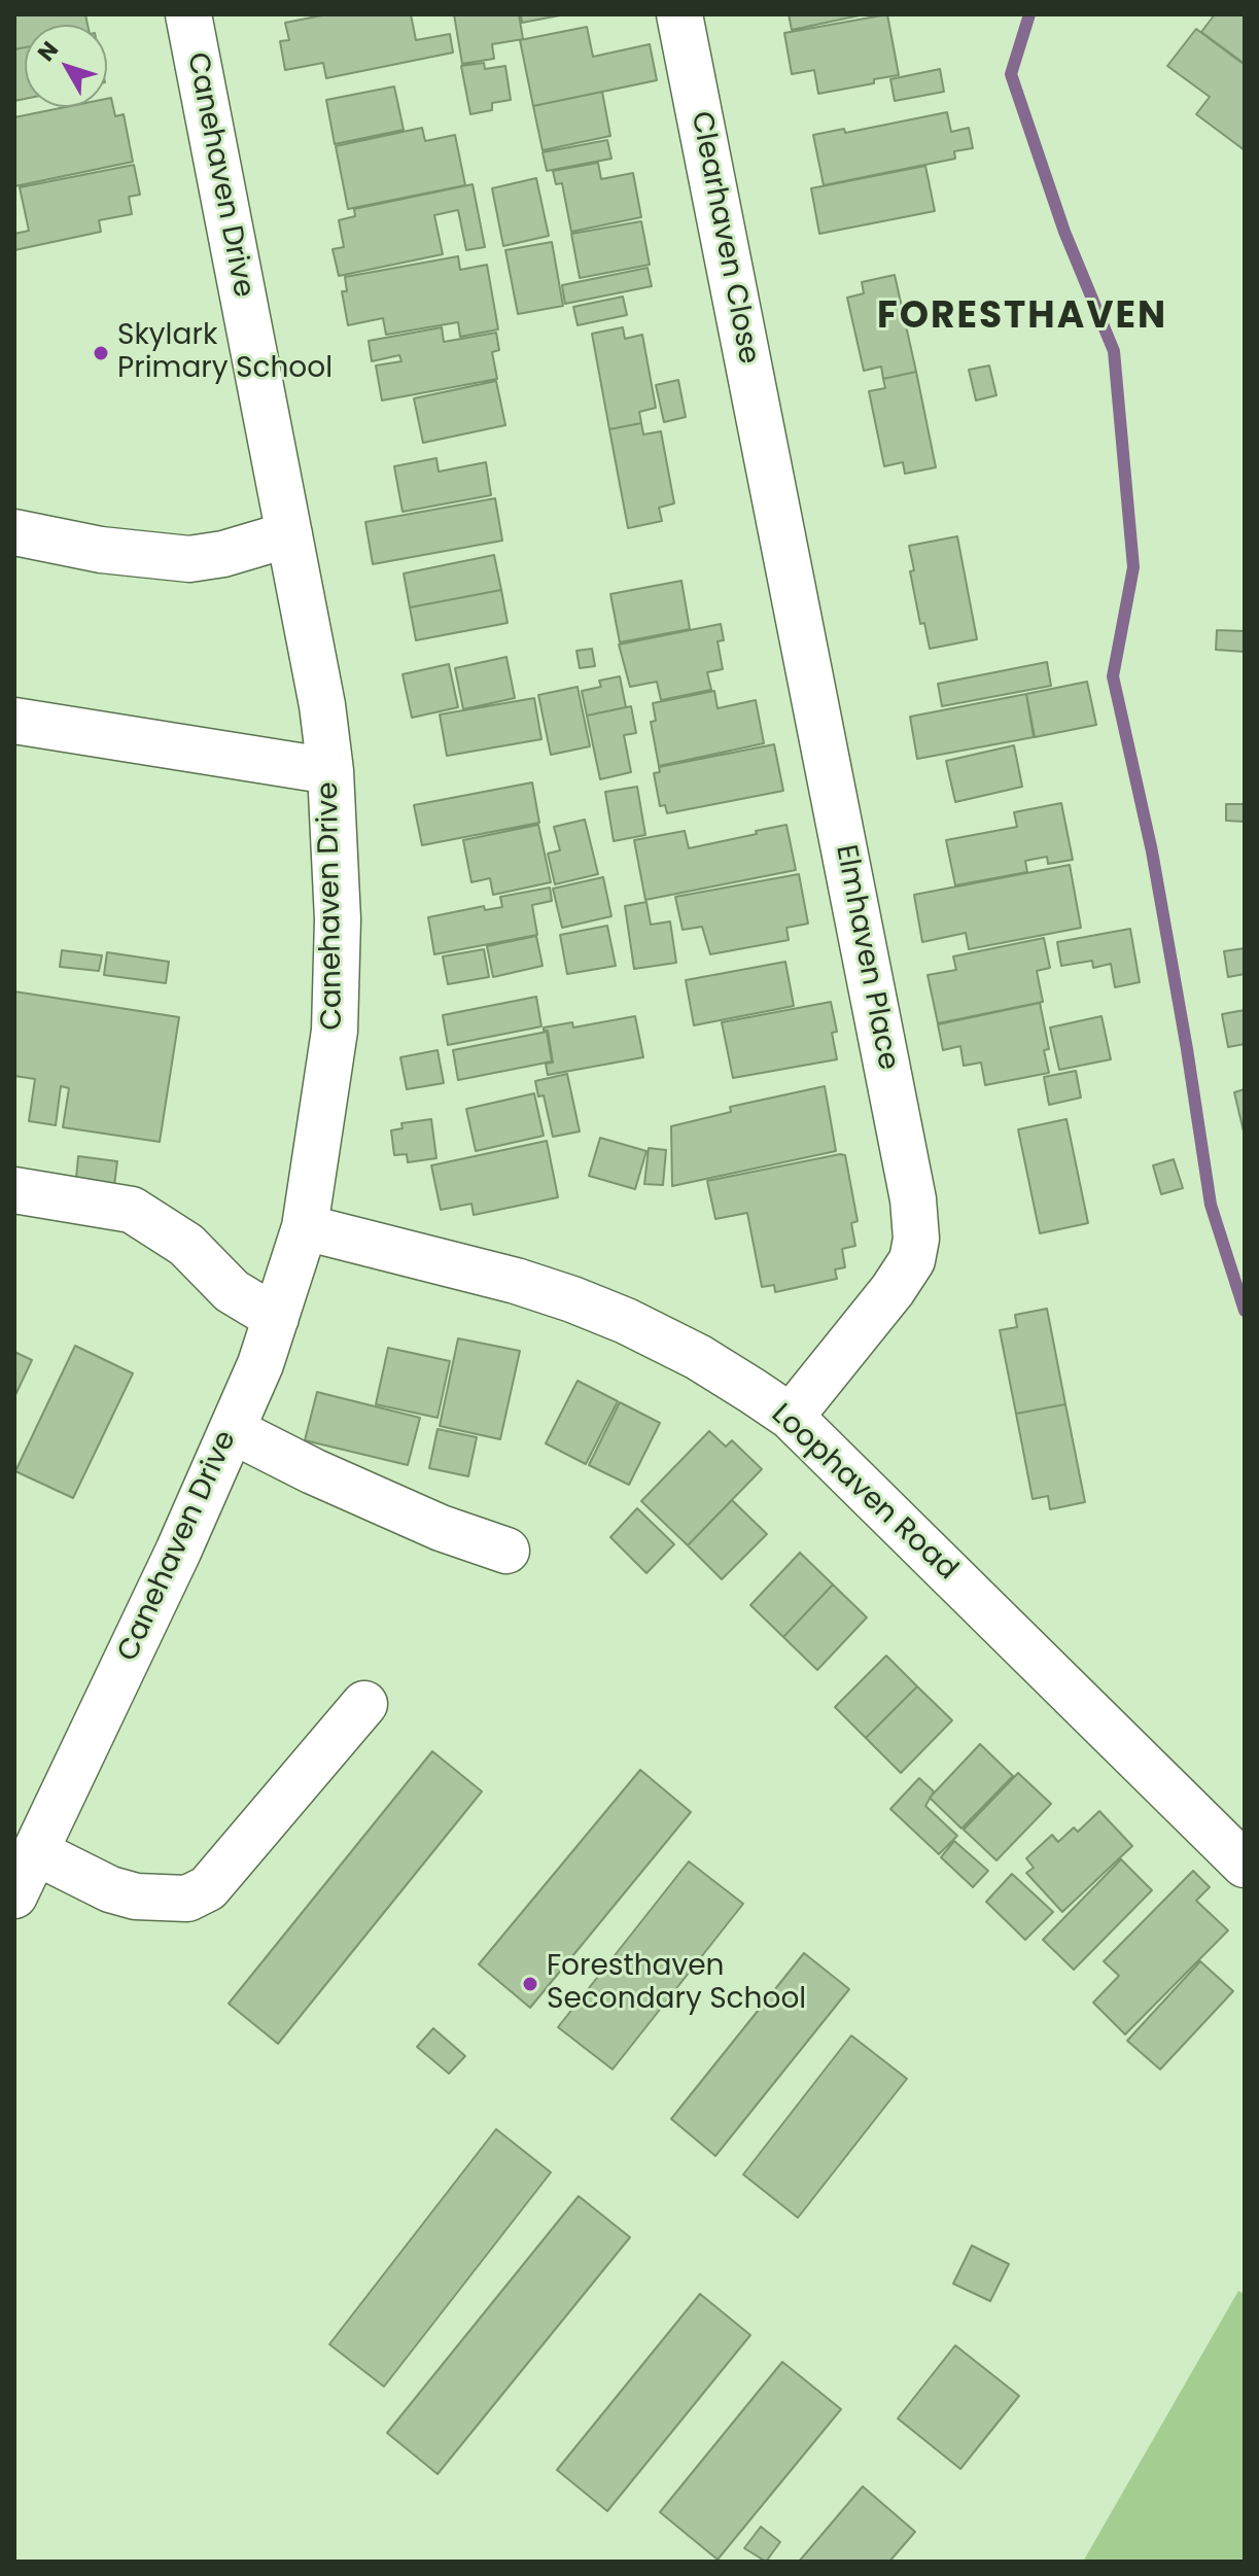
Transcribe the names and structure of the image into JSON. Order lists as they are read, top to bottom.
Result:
{
  "streets": {
    "street": [
      "Canehaven Drive",
      "Clearhaven Close",
      "Elmhaven Place",
      "Loophaven Road"
    ]
  },
  "crossings": [
    ["Canehaven Drive", "Loophaven Road"],
    ["Clearhaven Close", "Elmhaven Place"],
    ["Elmhaven Place", "Loophaven Road"]
  ],
  "districts": ["FORESTHAVEN"],
  "places": ["Skylark Primary School", "Foresthaven Secondary School"],
  "north": "top left"
}
